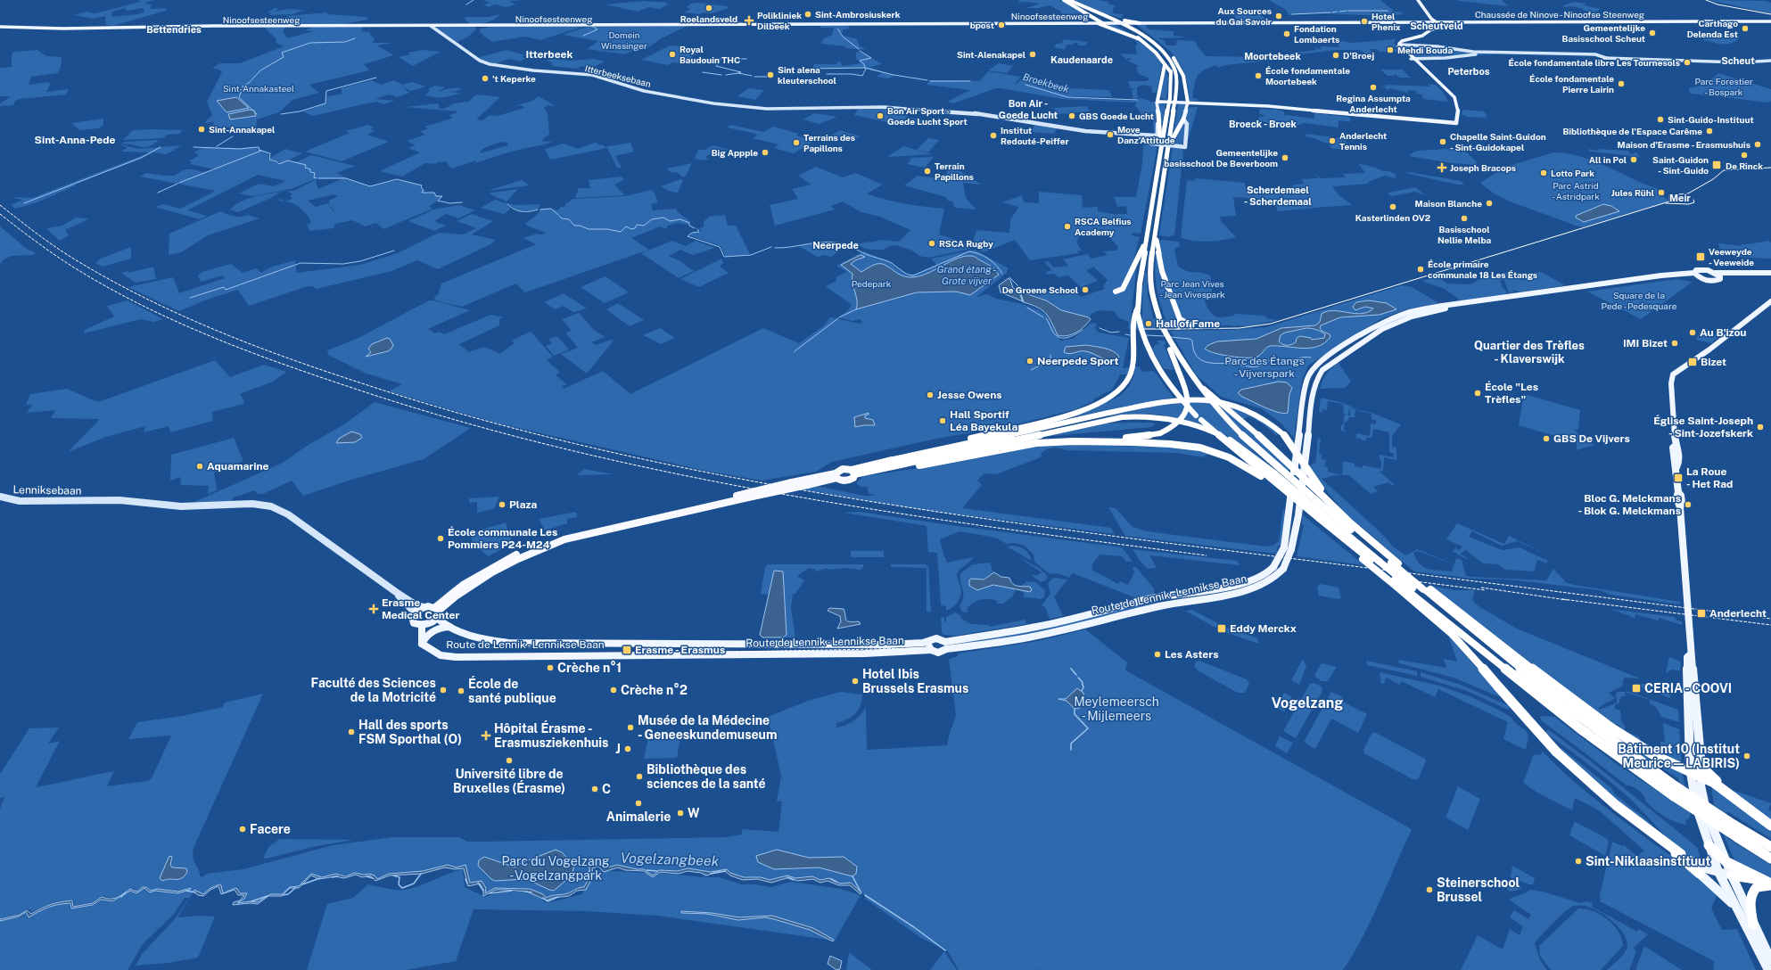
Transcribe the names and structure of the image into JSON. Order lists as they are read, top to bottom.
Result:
{
  "streets": {
    "main road": [
      "Chaussée de Ninove - Ninoofse Steenweg",
      "Ninoofsesteenweg",
      "Itterbeeksebaan",
      "Lenniksebaan",
      "Route de Lennik - Lennikse Baan"
    ]
  },
  "crossings": [
    ["Chaussée de Ninove - Ninoofse Steenweg", "Ninoofsesteenweg"],
    ["Ninoofsesteenweg", "Itterbeeksebaan"]
  ],
  "districts": [
    "Scheutveld",
    "Bettendries",
    "Itterbeek",
    "Moortebeek",
    "Kaudenaarde",
    "Scheut",
    "Peterbos",
    "Bon Air - Goede Lucht",
    "Broeck - Broek",
    "Sint-Anna-Pede",
    "Scherdemael - Scherdemaal",
    "Meir",
    "Neerpede",
    "Quartier des Trèfles - Klaverswijk",
    "Vogelzang"
  ],
  "water": ["Broekbeek", "Grand étang - Grote vijver", "Vogelzangbeek"],
  "parks": [
    "Domein Winssinger",
    "Parc Forestier - Bospark",
    "Sint-Annakasteel",
    "Parc Astrid - Astridpark",
    "Pedepark",
    "Parc Jean Vives - Jean Vivespark",
    "Square de la Pede - Pedesquare",
    "Parc des Étangs - Vijverspark",
    "Meylemeersch - Mijlemeers",
    "Parc du Vogelzang - Vogelzangpark"
  ],
  "places": {
    "other": [
      "Roelandsveld",
      "Sint-Ambrosiuskerk",
      "Aux Sources du Gai Savoir",
      "Hotel Phenix",
      "bpost",
      "Carthago Delenda Est",
      "Gemeentelijke Basisschool Scheut",
      "Fondation Lombaerts",
      "Mehdi Bouda",
      "Royal Baudouin THC",
      "Sint-Alenakapel",
      "D'Broej",
      "École fondamentale libre Les Tournesols",
      "Sint alena kleuterschool",
      "École fondamentale Moortebeek",
      "'t Keperke",
      "École fondamentale Pierre Lairin",
      "Regina Assumpta Anderlecht",
      "Bon Air Sport - Goede Lucht Sport",
      "GBS Goede Lucht",
      "Sint-Guido-Instituut",
      "Sint-Annakapel",
      "Bibliothèque de l'Espace Carême",
      "Move Danz’Attitude",
      "Institut Redouté-Peiffer",
      "Anderlecht Tennis",
      "Chapelle Saint-Guidon - Sint-Guidokapel",
      "Terrains des Papillons",
      "Maison d'Erasme - Erasmushuis",
      "Big Appple",
      "De Rinck",
      "Gemeentelijke basisschool De Beverboom",
      "All in Pol",
      "Terrain Papillons",
      "Lotto Park",
      "Jules Rühl",
      "Maison Blanche",
      "Kasterlinden OV2",
      "Basisschool Nellie Melba",
      "RSCA Belfius Academy",
      "RSCA Rugby",
      "École primaire communale 18 Les Étangs",
      "De Groene School",
      "Hall of Fame",
      "Au B'izou",
      "IMI Bizet",
      "Neerpede Sport",
      "École \"Les Trèfles\"",
      "Jesse Owens",
      "Hall Sportif Léa Bayekula",
      "Église Saint-Joseph - Sint-Jozefskerk",
      "GBS De Vijvers",
      "Aquamarine",
      "Plaza",
      "Bloc G. Melckmans - Blok G. Melckmans",
      "École communale Les Pommiers P24-M24",
      "Les Asters",
      "Crèche n°1",
      "Hotel Ibis Brussels Erasmus",
      "Faculté des Sciences de la Motricité",
      "Crèche n°2",
      "École de santé publique",
      "Musée de la Médecine - Geneeskundemuseum",
      "Hall des sports FSM Sporthal (O)",
      "J",
      "Bâtiment 10 (Institut Meurice—LABIRIS)",
      "Université libre de Bruxelles (Érasme)",
      "Bibliothèque des sciences de la santé",
      "C",
      "Animalerie",
      "W",
      "Facere",
      "Sint-Niklaasinstituut",
      "Steinerschool Brussel"
    ],
    "health": [
      "Polikliniek Dilbeek",
      "Joseph Bracops",
      "Erasme Medical Center",
      "Hôpital Érasme - Erasmusziekenhuis"
    ],
    "transit": [
      "Saint-Guidon - Sint-Guido",
      "Veeweyde - Veeweide",
      "Bizet",
      "La Roue - Het Rad",
      "Anderlecht",
      "Eddy Merckx",
      "Erasme - Erasmus",
      "CERIA - COOVI"
    ]
  }
}
